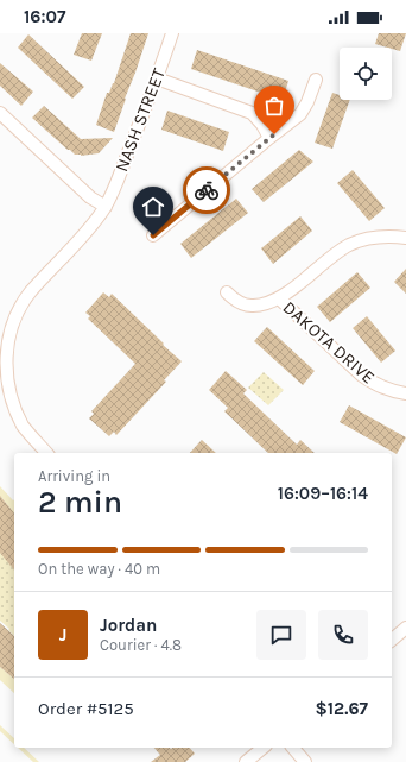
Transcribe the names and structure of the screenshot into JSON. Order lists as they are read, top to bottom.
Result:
{
  "streets": {
    "street": ["NASH STREET", "DAKOTA DRIVE"]
  },
  "page": {
    "status": "16:07",
    "heading": ["2 min", "Arriving in", "16:09–16:14"],
    "panel": [
      "Jordan",
      "Courier · 4.8",
      "Order #5125",
      "$12.67"
    ],
    "bar": "On the way · 40 m",
    "round": "J"
  }
}
